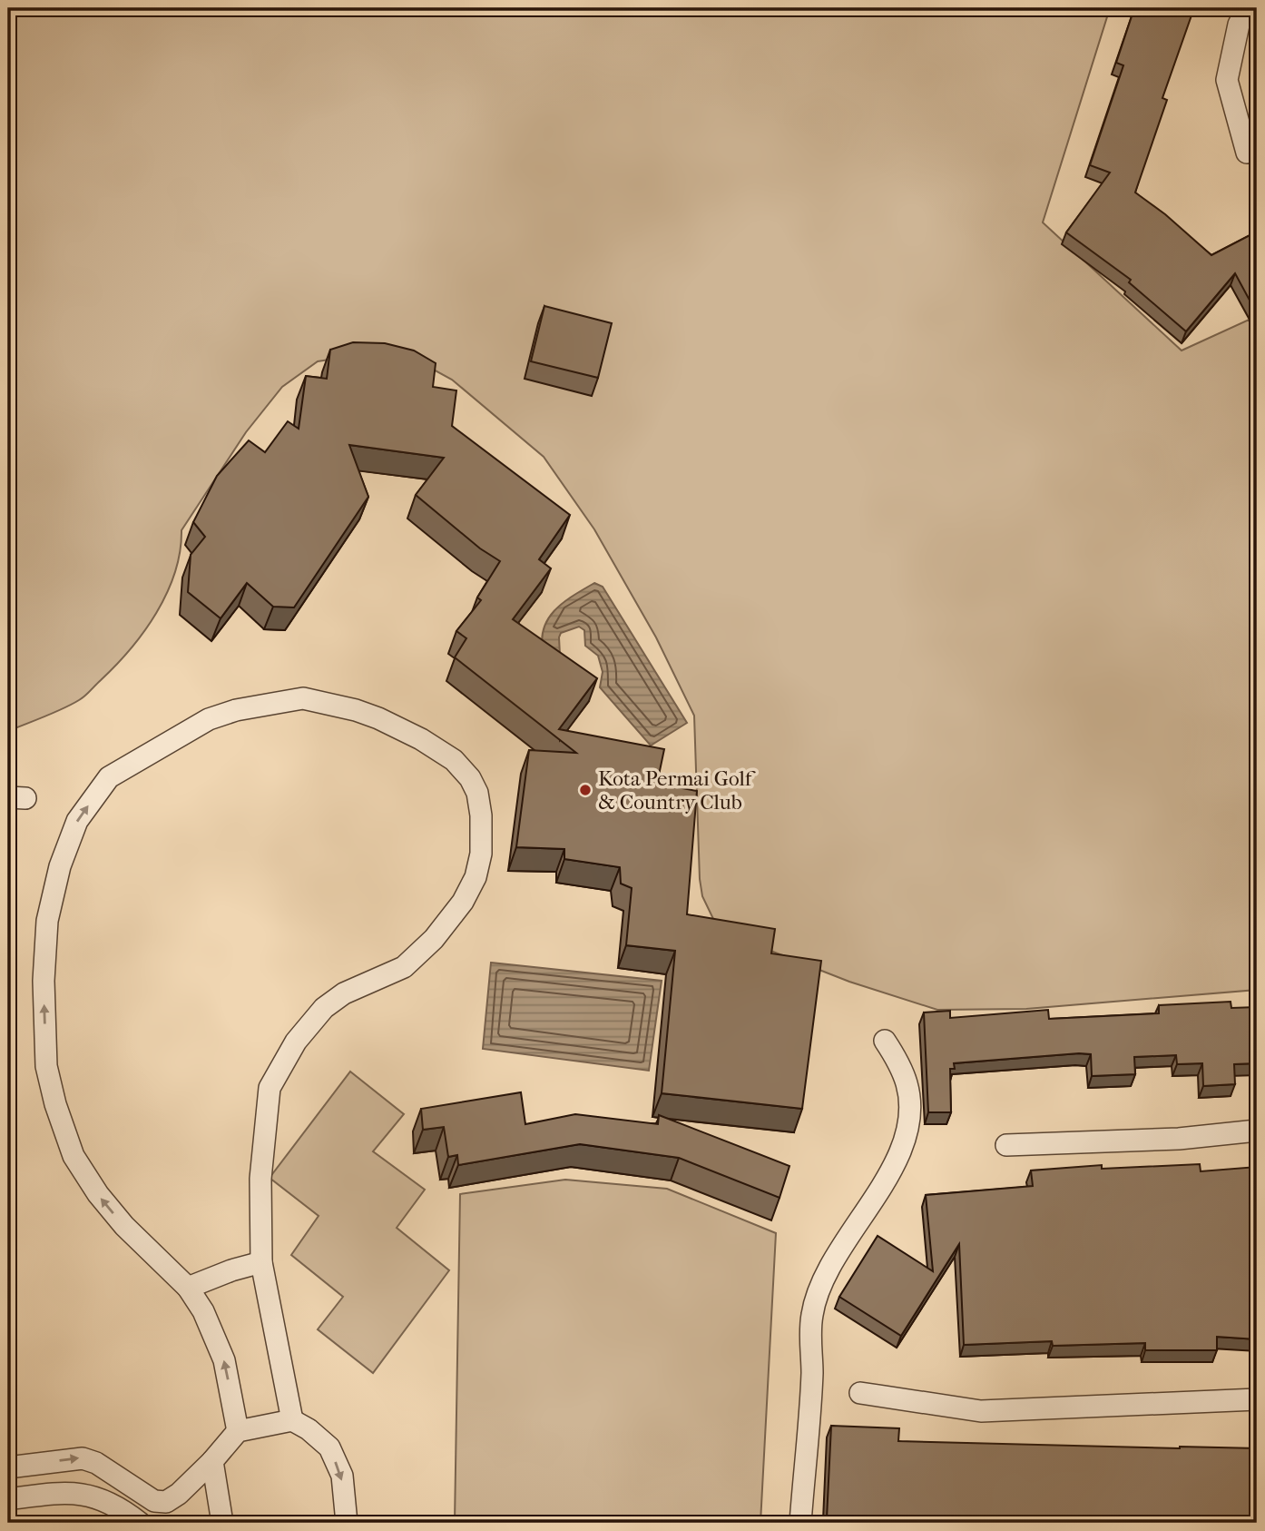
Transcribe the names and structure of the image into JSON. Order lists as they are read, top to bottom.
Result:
{
  "places": ["Kota Permai Golf & Country Club"]
}
